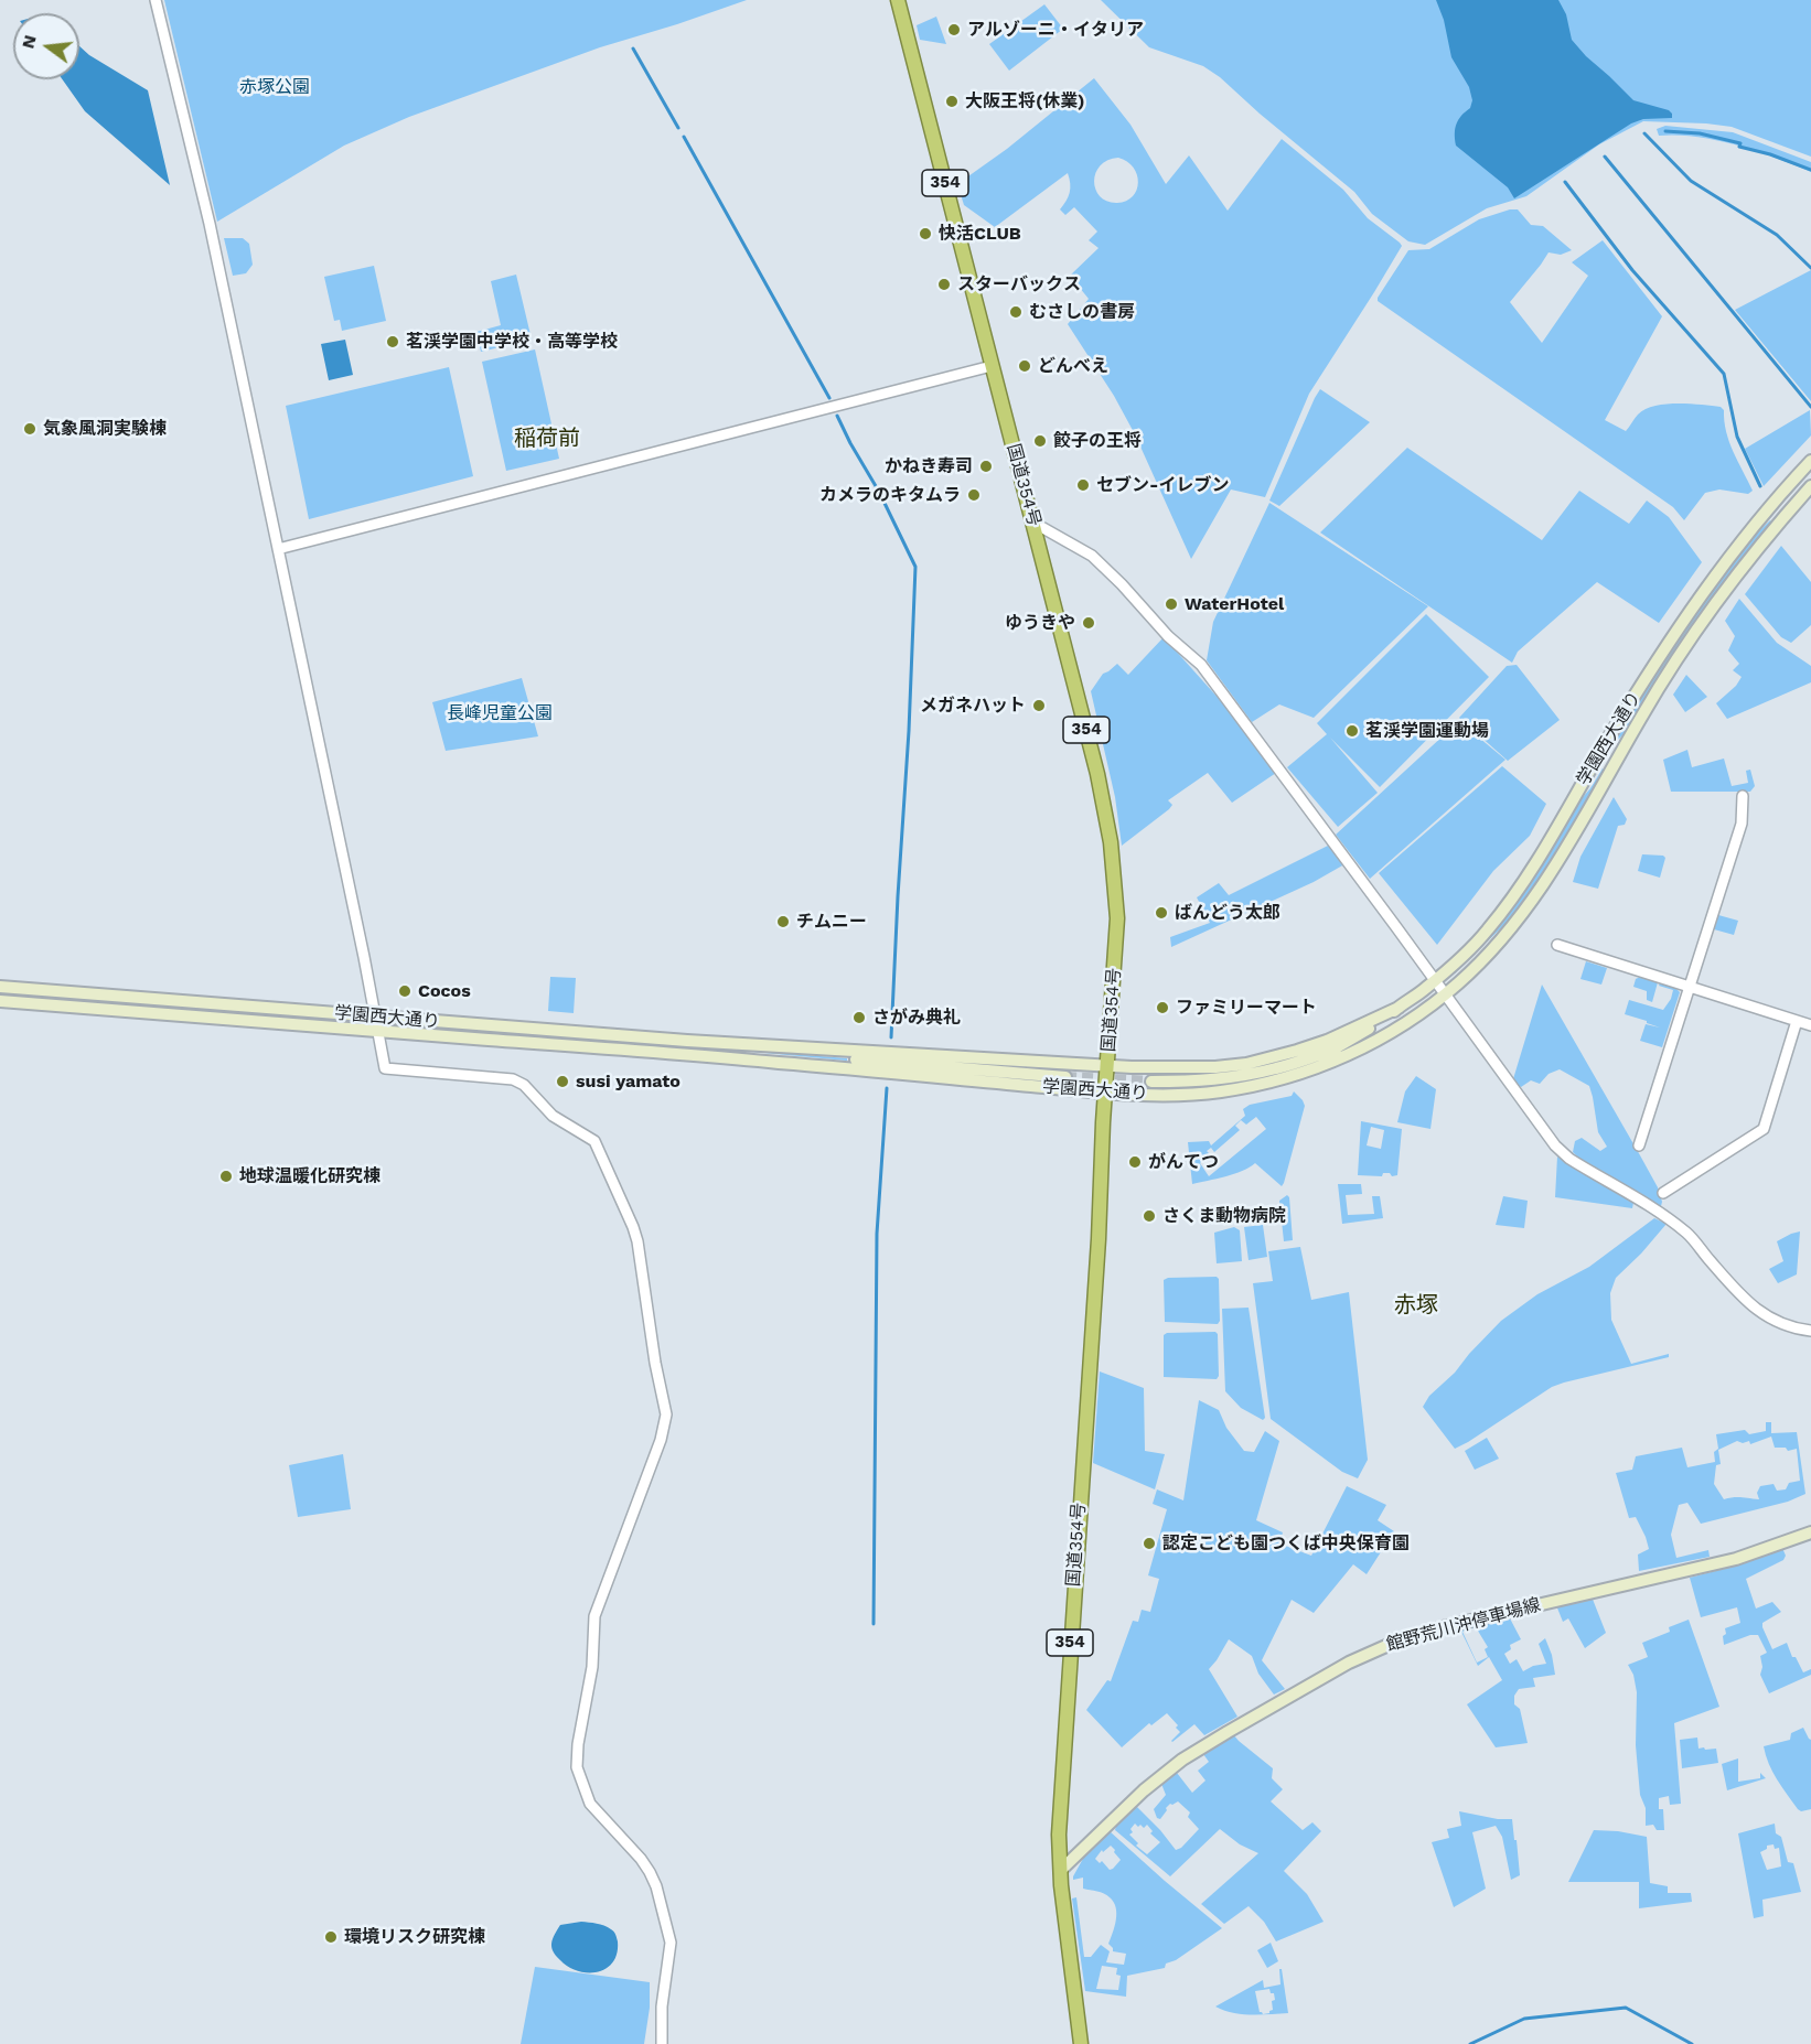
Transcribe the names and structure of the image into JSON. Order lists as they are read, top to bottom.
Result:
{
  "streets": {
    "highway": ["354", "国道354号"],
    "main road": ["学園西大通り", "館野荒川沖停車場線"]
  },
  "crossings": [
    ["国道354号", "学園西大通り"],
    ["国道354号", "館野荒川沖停車場線"]
  ],
  "districts": ["稲荷前", "赤塚"],
  "parks": ["赤塚公園", "長峰児童公園"],
  "places": [
    "アルゾーニ・イタリア",
    "大阪王将(休業)",
    "快活CLUB",
    "スターバックス",
    "むさしの書房",
    "茗渓学園中学校・高等学校",
    "どんべえ",
    "気象風洞実験棟",
    "餃子の王将",
    "かねき寿司",
    "セブン-イレブン",
    "カメラのキタムラ",
    "WaterHotel",
    "ゆうきや",
    "メガネハット",
    "茗渓学園運動場",
    "ばんどう太郎",
    "チムニー",
    "Cocos",
    "ファミリーマート",
    "さがみ典礼",
    "susi yamato",
    "がんてつ",
    "地球温暖化研究棟",
    "さくま動物病院",
    "認定こども園つくば中央保育園",
    "環境リスク研究棟"
  ],
  "north": "left"
}
